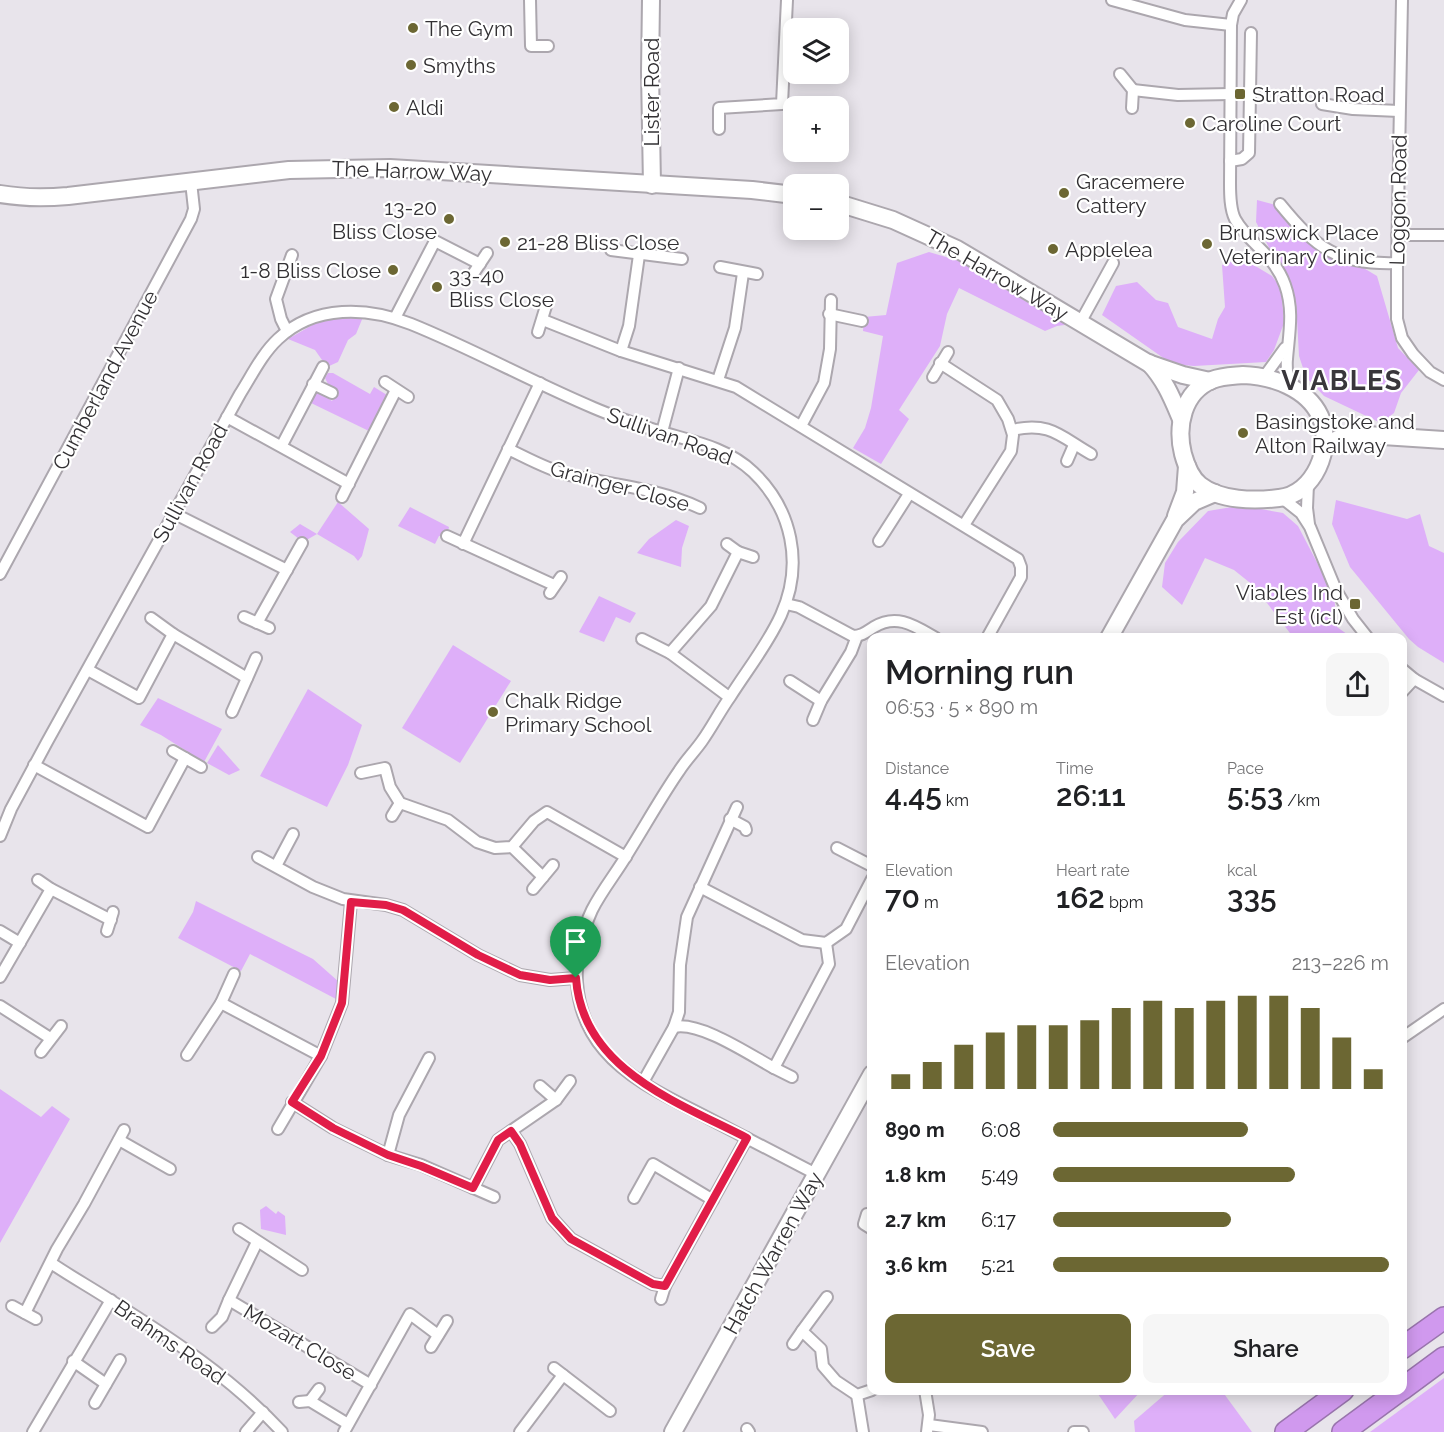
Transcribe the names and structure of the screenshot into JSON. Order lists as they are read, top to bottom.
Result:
{
  "streets": {
    "street": [
      "Lister Road",
      "The Harrow Way",
      "Loggon Road",
      "Cumberland Avenue",
      "Sullivan Road",
      "Grainger Close",
      "Hatch Warren Way",
      "Brahms Road",
      "Mozart Close"
    ]
  },
  "crossings": [
    ["Lister Road", "The Harrow Way"],
    ["The Harrow Way", "Cumberland Avenue"],
    ["Sullivan Road", "Hatch Warren Way"]
  ],
  "districts": ["VIABLES"],
  "places": {
    "other": [
      "The Gym",
      "Smyths",
      "Aldi",
      "Caroline Court",
      "Gracemere Cattery",
      "13-20 Bliss Close",
      "21-28 Bliss Close",
      "Brunswick Place Veterinary Clinic",
      "Applelea",
      "1-8 Bliss Close",
      "33-40 Bliss Close",
      "Basingstoke and Alton Railway",
      "Chalk Ridge Primary School"
    ],
    "transit": ["Stratton Road", "Viables Ind Est (icl)"]
  },
  "page": {
    "map_buttons": ["+", "−"],
    "heading": ["Morning run", "06:53 · 5 × 890 m"],
    "stats": [
      ["Distance", "4.45 km"],
      ["Time", "26:11"],
      ["Pace", "5:53 /km"],
      ["Elevation", "70 m"],
      ["Heart rate", "162 bpm"],
      ["kcal", "335"]
    ],
    "chart": ["Elevation", "213–226 m"],
    "list": [
      {
        "name": "890 m",
        "note": "6:08"
      },
      {
        "name": "1.8 km",
        "note": "5:49"
      },
      {
        "name": "2.7 km",
        "note": "6:17"
      },
      {
        "name": "3.6 km",
        "note": "5:21"
      }
    ],
    "buttons": ["Save", "Share"]
  }
}
